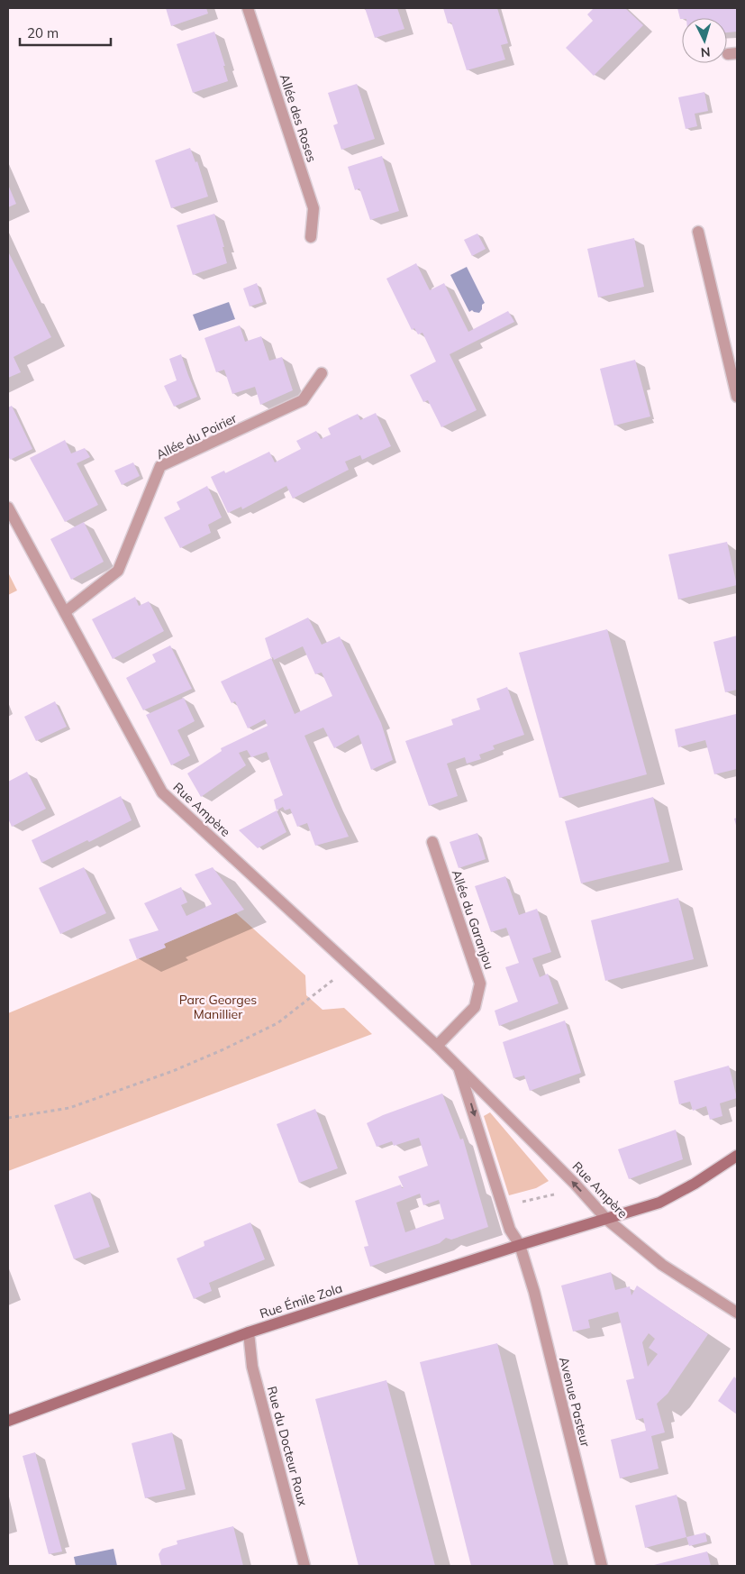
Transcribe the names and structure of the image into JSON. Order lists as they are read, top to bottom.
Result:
{
  "streets": {
    "street": [
      "Allée des Roses",
      "Allée du Poirier",
      "Rue Ampère",
      "Allée du Garanjou",
      "Rue Émile Zola",
      "Avenue Pasteur",
      "Rue du Docteur Roux"
    ]
  },
  "crossings": [
    ["Allée du Poirier", "Rue Ampère"],
    ["Rue Ampère", "Allée du Garanjou"],
    ["Rue Ampère", "Rue Émile Zola"],
    ["Rue Ampère", "Avenue Pasteur"],
    ["Rue Émile Zola", "Avenue Pasteur"],
    ["Rue Émile Zola", "Rue du Docteur Roux"]
  ],
  "parks": ["Parc Georges Manillier"],
  "scale_bar": "20 m",
  "north": "bottom"
}
